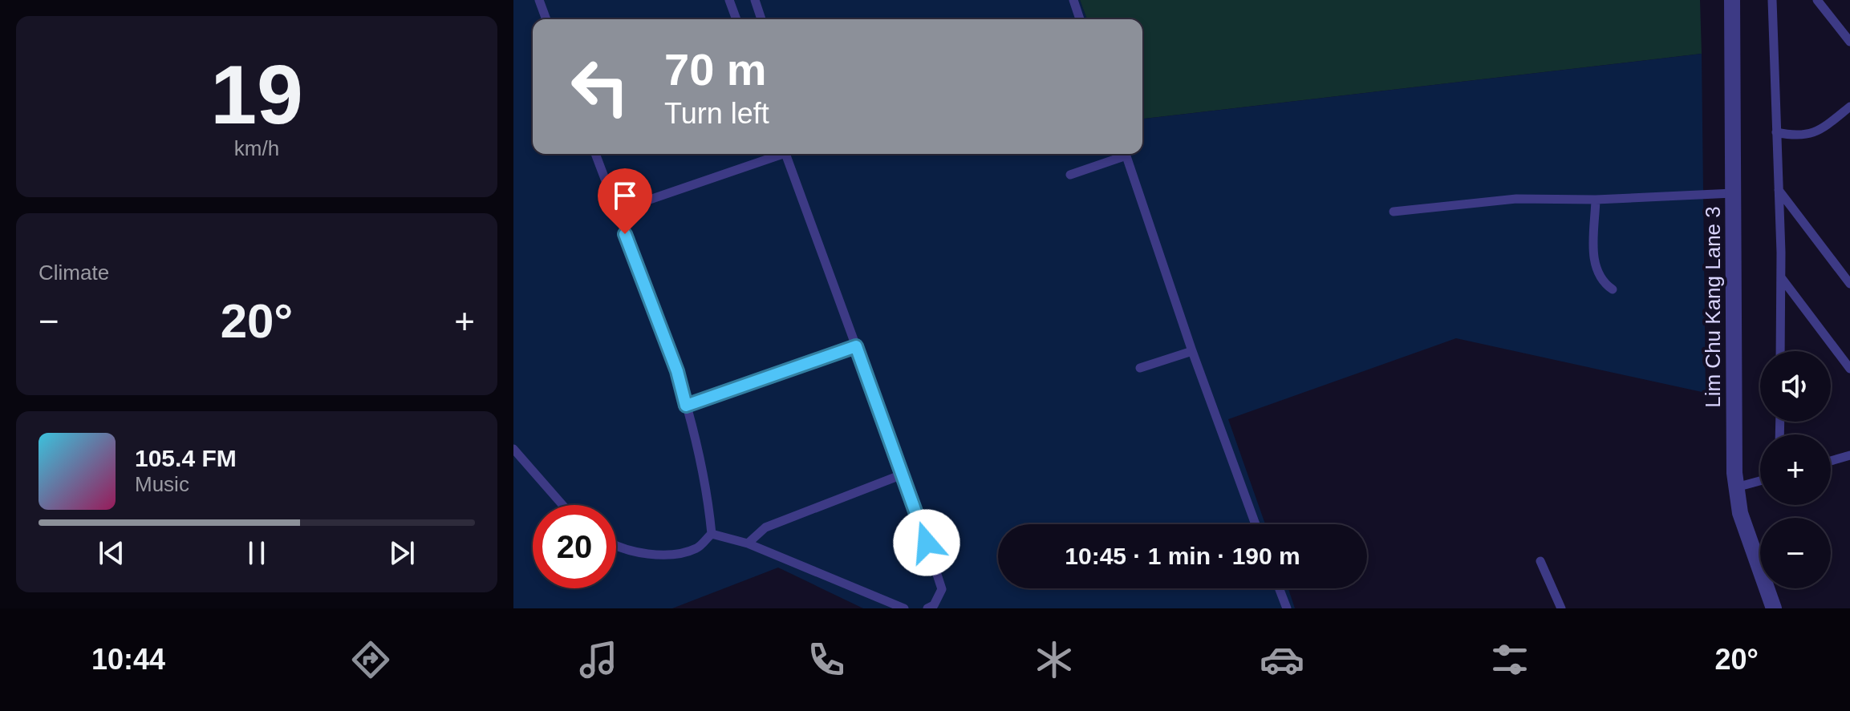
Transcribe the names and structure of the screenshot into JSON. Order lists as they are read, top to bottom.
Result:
{
  "streets": {
    "street": ["Lim Chu Kang Lane 3"]
  },
  "page": {
    "tile": [
      ["19", "km/h"],
      "Climate"
    ],
    "turn": ["70 m", "Turn left"],
    "heat": ["−", "20°", "+"],
    "map_buttons": ["+", "−"],
    "song": ["105.4 FM", "Music"],
    "limit": "20",
    "trip": "10:45 · 1 min · 190 m",
    "tabs": ["10:44", "20°"]
  }
}
